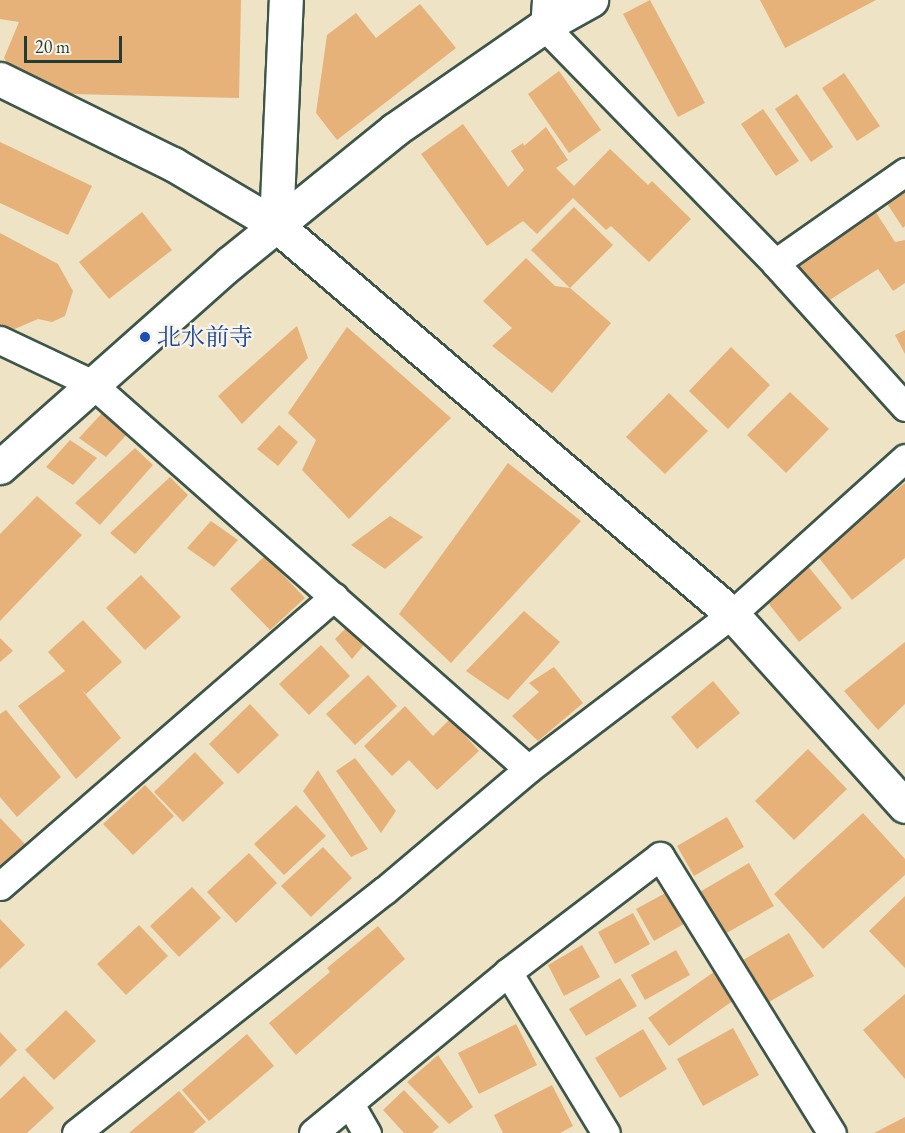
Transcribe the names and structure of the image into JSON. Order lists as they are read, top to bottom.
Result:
{
  "places": ["北水前寺"],
  "scale_bar": "20 m"
}
